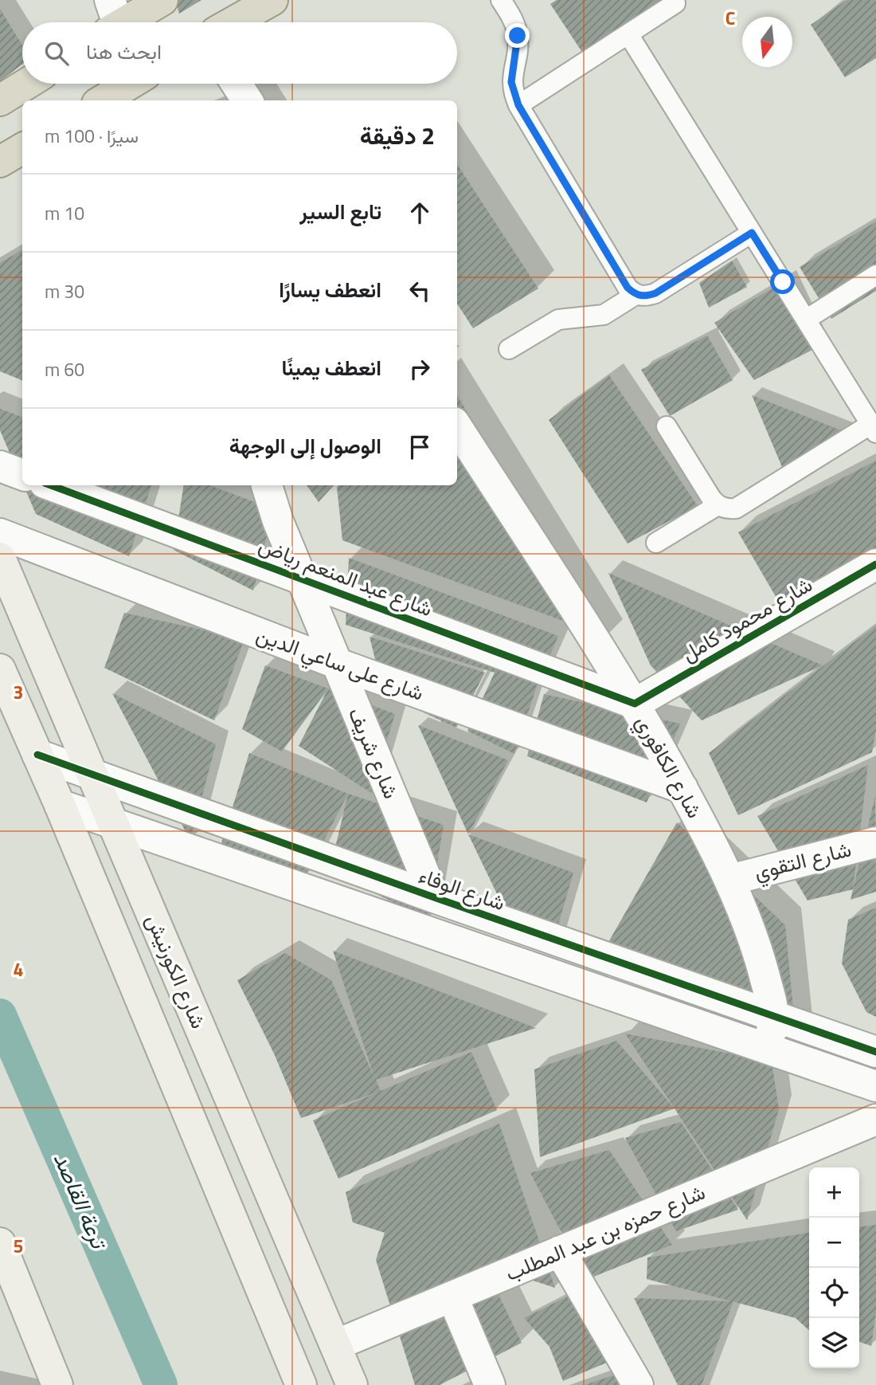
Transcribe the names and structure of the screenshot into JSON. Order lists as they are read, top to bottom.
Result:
{
  "streets": {
    "main road": ["شارع الكورنيش"],
    "street": [
      "شارع عبد المنعم رياض",
      "شارع محمود كامل",
      "شارع على ساعي الدين",
      "شارع شريف",
      "شارع الكافوري",
      "شارع التقوي",
      "شارع الوفاء",
      "شارع حمزه بن عبد المطلب"
    ]
  },
  "crossings": [
    ["شارع عبد المنعم رياض", "شارع محمود كامل"],
    ["شارع عبد المنعم رياض", "شارع شريف"],
    ["شارع عبد المنعم رياض", "شارع الكافوري"],
    ["شارع محمود كامل", "شارع الكافوري"],
    ["شارع على ساعي الدين", "شارع شريف"],
    ["شارع على ساعي الدين", "شارع الكافوري"],
    ["شارع شريف", "شارع الوفاء"],
    ["شارع الكافوري", "شارع التقوي"],
    ["شارع الكافوري", "شارع الوفاء"],
    ["شارع الوفاء", "شارع الكورنيش"],
    ["شارع الكورنيش", "شارع حمزه بن عبد المطلب"]
  ],
  "water": ["ترعة القاصد"],
  "north": "bottom",
  "page": {
    "search": "ابحث هنا",
    "heading": ["2 دقيقة", "سيرًا · 100 m"],
    "list": [
      ["تابع السير", "10 m"],
      ["انعطف يسارًا", "30 m"],
      ["انعطف يمينًا", "60 m"],
      "الوصول إلى الوجهة"
    ],
    "map_buttons": ["+", "−"]
  },
  "grid": {
    "columns": ["C"],
    "rows": ["3", "4", "5"]
  }
}
